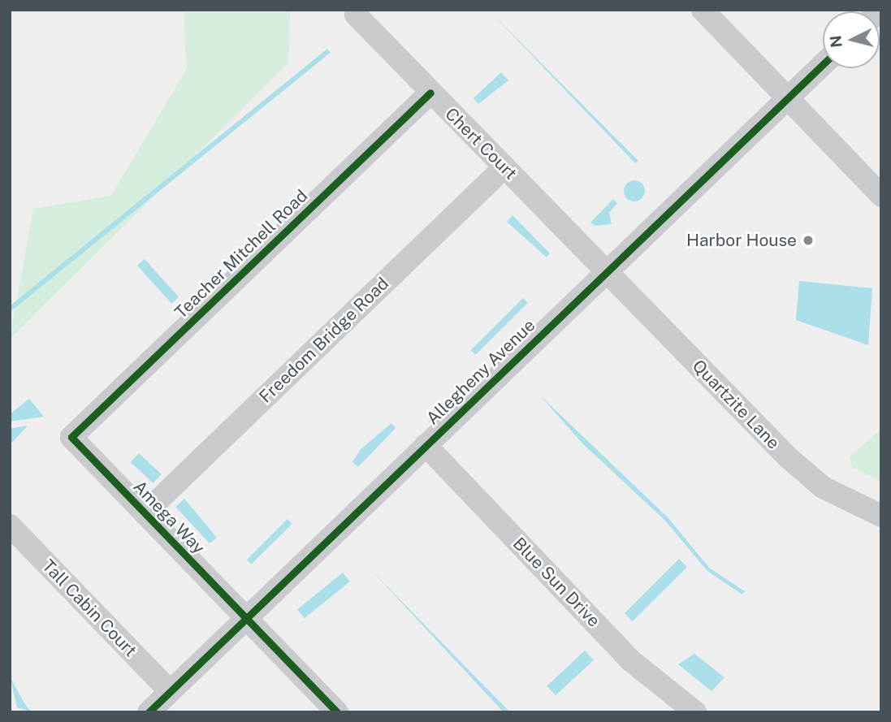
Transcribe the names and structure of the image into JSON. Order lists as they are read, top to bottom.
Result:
{
  "streets": {
    "street": [
      "Chert Court",
      "Teacher Mitchell Road",
      "Freedom Bridge Road",
      "Allegheny Avenue",
      "Quartzite Lane",
      "Amega Way",
      "Blue Sun Drive",
      "Tall Cabin Court"
    ]
  },
  "crossings": [
    ["Chert Court", "Teacher Mitchell Road"],
    ["Chert Court", "Freedom Bridge Road"],
    ["Chert Court", "Allegheny Avenue"],
    ["Chert Court", "Quartzite Lane"],
    ["Teacher Mitchell Road", "Amega Way"],
    ["Freedom Bridge Road", "Amega Way"],
    ["Allegheny Avenue", "Quartzite Lane"],
    ["Allegheny Avenue", "Amega Way"],
    ["Allegheny Avenue", "Blue Sun Drive"],
    ["Allegheny Avenue", "Tall Cabin Court"]
  ],
  "places": ["Harbor House"],
  "north": "left"
}
